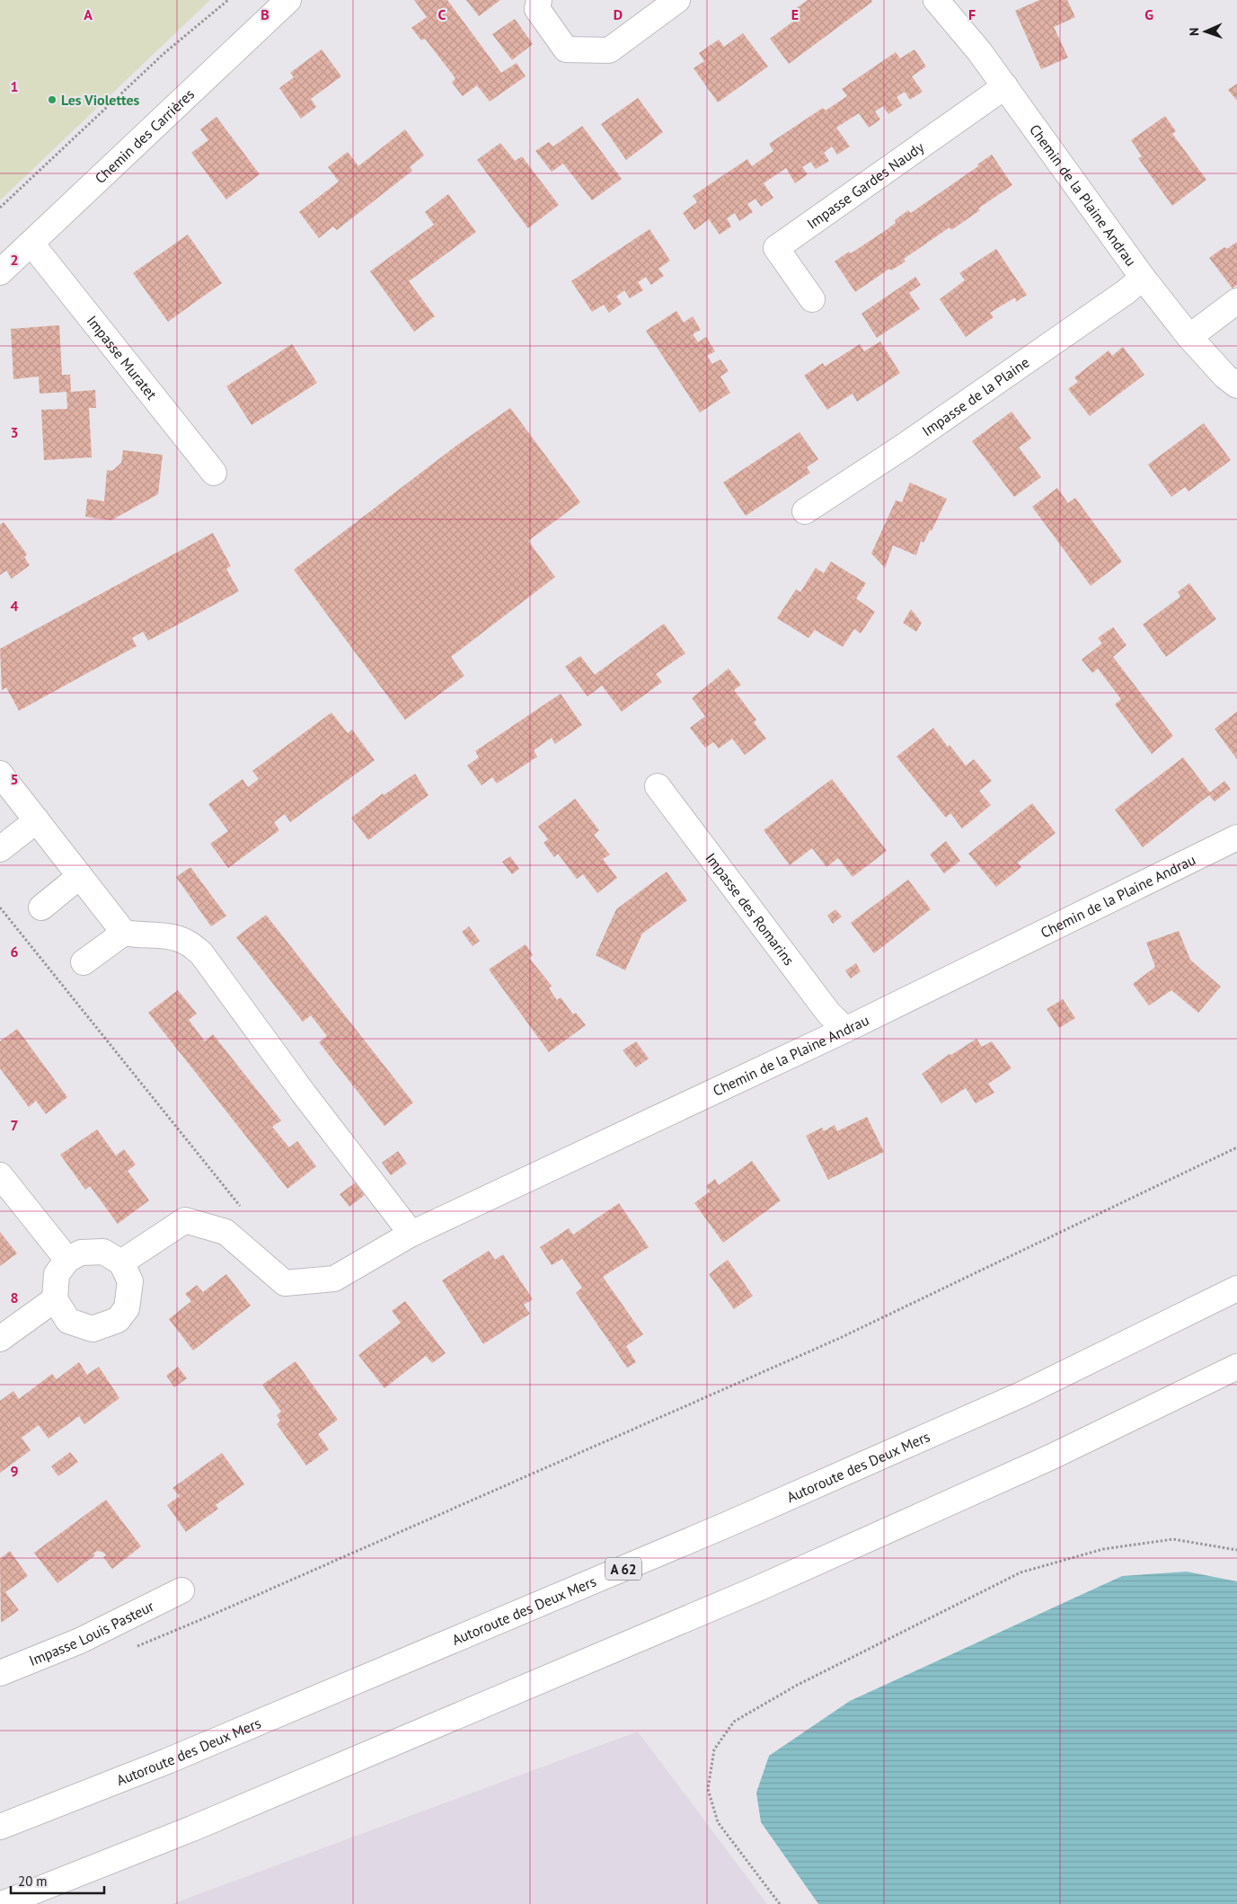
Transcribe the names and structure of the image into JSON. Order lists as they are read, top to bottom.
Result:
{
  "streets": {
    "main road": [
      "Chemin des Carrières",
      "Impasse Gardes Naudy",
      "Chemin de la Plaine Andrau",
      "Impasse Muratet",
      "Impasse de la Plaine",
      "Impasse des Romarins",
      "Autoroute des Deux Mers",
      "A 62",
      "Impasse Louis Pasteur"
    ]
  },
  "crossings": [
    ["Chemin des Carrières", "Impasse Muratet"],
    ["Impasse Gardes Naudy", "Chemin de la Plaine Andrau"],
    ["Chemin de la Plaine Andrau", "Impasse de la Plaine"],
    ["Chemin de la Plaine Andrau", "Impasse des Romarins"]
  ],
  "places": ["Les Violettes"],
  "scale_bar": "20 m",
  "north": "left",
  "grid": {
    "columns": [
      "A",
      "B",
      "C",
      "D",
      "E",
      "F",
      "G"
    ],
    "rows": [
      "1",
      "2",
      "3",
      "4",
      "5",
      "6",
      "7",
      "8",
      "9"
    ]
  }
}
